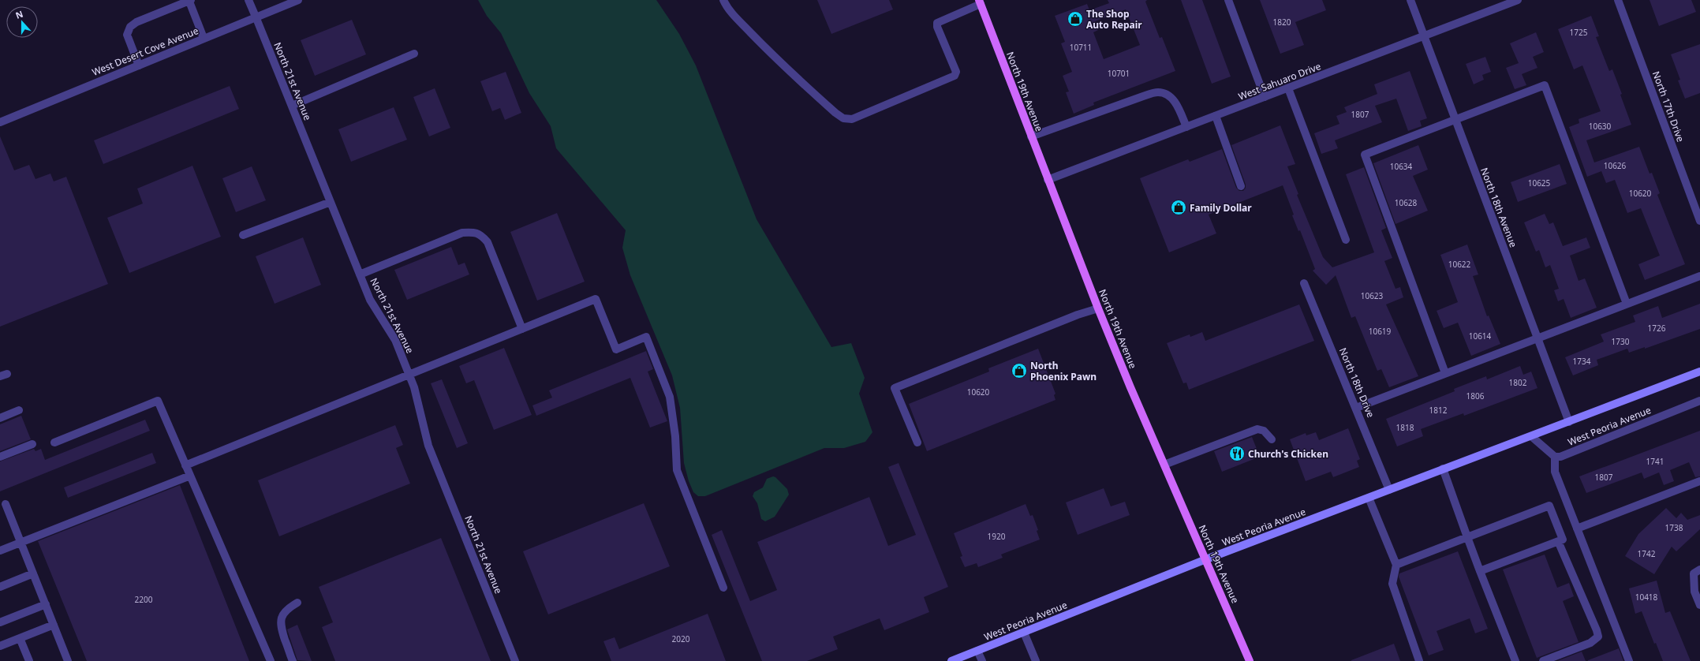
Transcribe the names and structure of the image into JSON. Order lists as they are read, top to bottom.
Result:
{
  "streets": {
    "main road": ["North 19th Avenue", "West Peoria Avenue"],
    "street": [
      "West Desert Cove Avenue",
      "North 21st Avenue",
      "West Sahuaro Drive",
      "North 17th Drive",
      "North 18th Avenue",
      "North 18th Drive"
    ]
  },
  "crossings": [
    ["West Desert Cove Avenue", "North 21st Avenue"],
    ["West Sahuaro Drive", "North 19th Avenue"],
    ["West Sahuaro Drive", "North 18th Avenue"],
    ["North 19th Avenue", "West Peoria Avenue"],
    ["North 18th Avenue", "West Peoria Avenue"],
    ["North 18th Drive", "West Peoria Avenue"]
  ],
  "places": {
    "shop": ["The Shop Auto Repair", "Family Dollar", "North Phoenix Pawn"],
    "restaurant": ["Church's Chicken"]
  },
  "house_numbers": [
    "1820",
    "1725",
    "10711",
    "10701",
    "1807",
    "10630",
    "10626",
    "10634",
    "10625",
    "10620",
    "10628",
    "10622",
    "10623",
    "1726",
    "10619",
    "10614",
    "1730",
    "1734",
    "1802",
    "10620",
    "1806",
    "1812",
    "1818",
    "1741",
    "1807",
    "1738",
    "1920",
    "1742",
    "10418",
    "2200",
    "2020"
  ],
  "north": "top"
}
